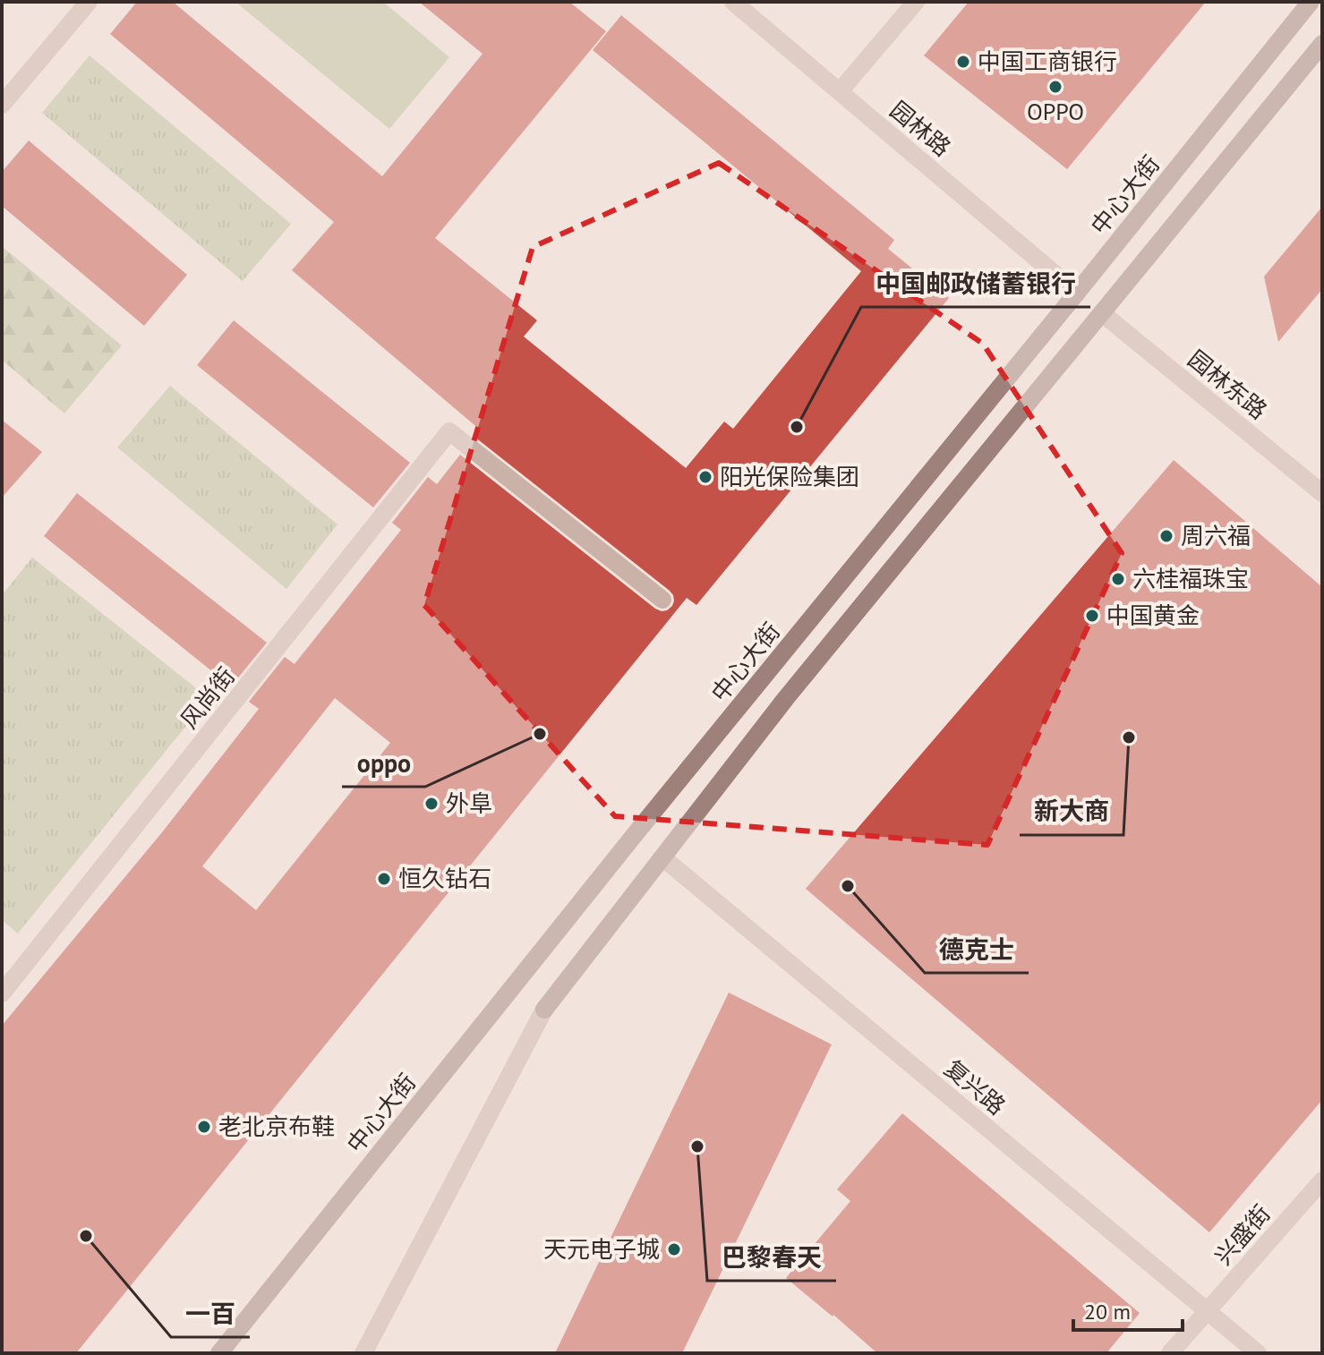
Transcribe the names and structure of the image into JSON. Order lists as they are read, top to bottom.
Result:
{
  "streets": {
    "main road": ["中心大街"],
    "street": [
      "园林路",
      "园林东路",
      "风尚街",
      "复兴路",
      "兴盛街"
    ]
  },
  "crossings": [
    ["园林路", "中心大街"],
    ["复兴路", "兴盛街"]
  ],
  "places": [
    "中国工商银行",
    "OPPO",
    "中国邮政储蓄银行",
    "阳光保险集团",
    "周六福",
    "六桂福珠宝",
    "中国黄金",
    "oppo",
    "新大商",
    "外阜",
    "恒久钻石",
    "德克士",
    "老北京布鞋",
    "巴黎春天",
    "一百",
    "天元电子城"
  ],
  "scale_bar": "20 m"
}
